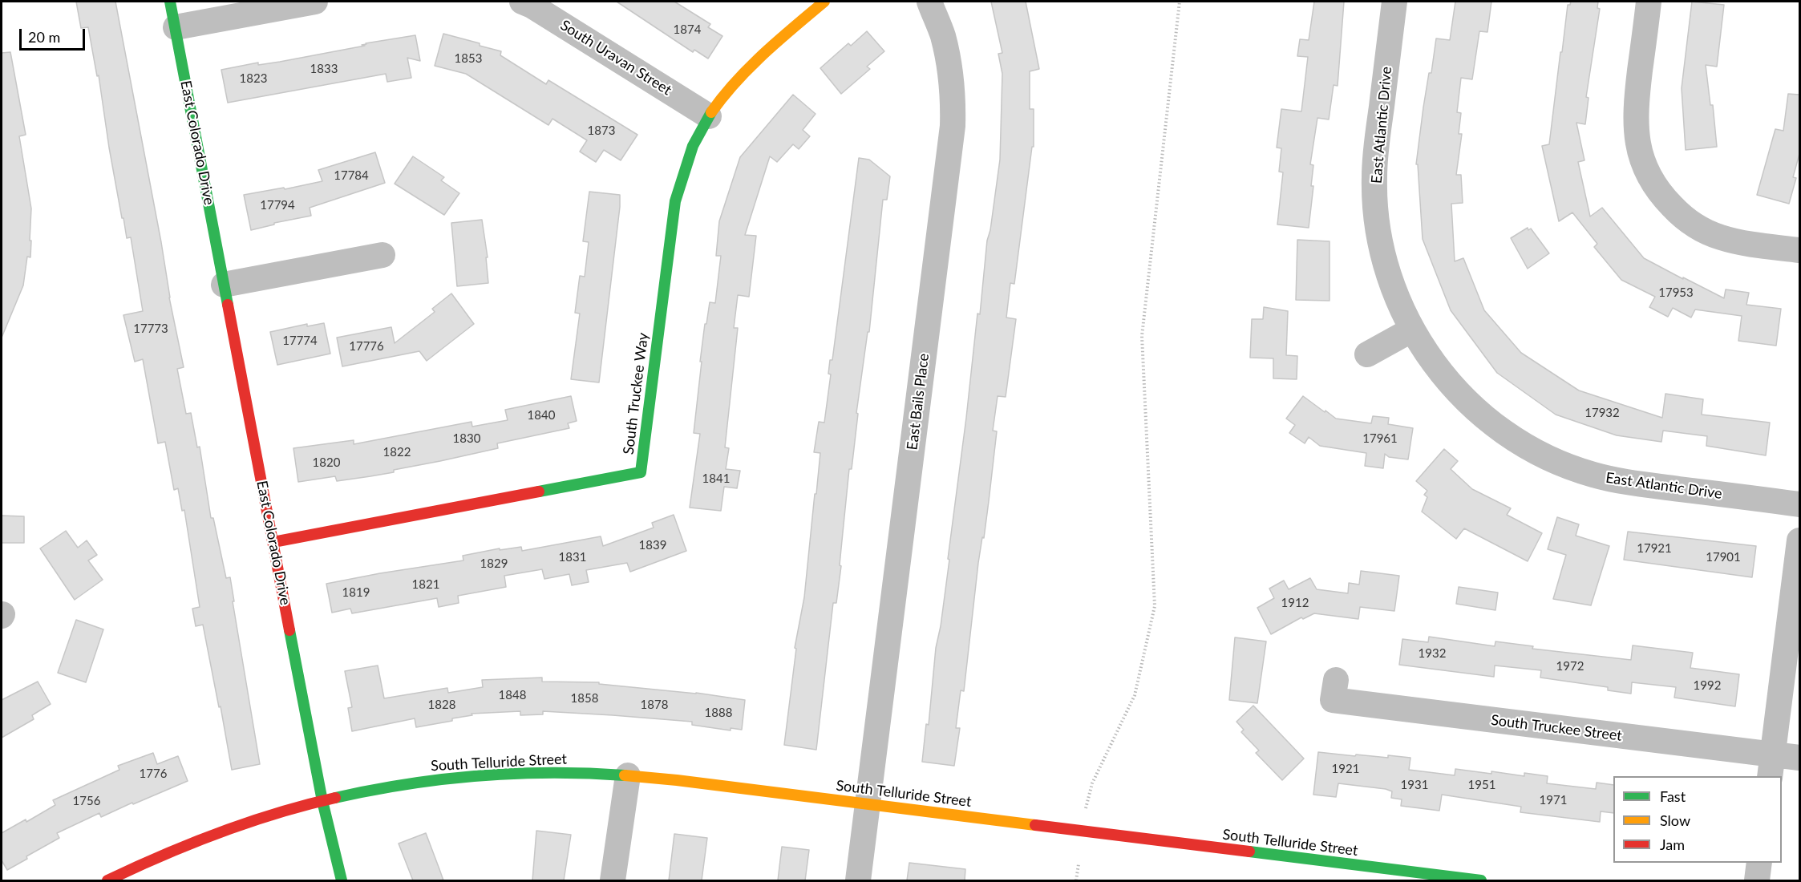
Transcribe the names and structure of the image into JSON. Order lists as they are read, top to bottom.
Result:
{
  "streets": {
    "street": [
      "South Uravan Street",
      "East Atlantic Drive",
      "East Colorado Drive",
      "South Truckee Way",
      "East Bails Place",
      "South Truckee Street",
      "South Telluride Street"
    ]
  },
  "crossings": [
    ["South Uravan Street", "South Truckee Way"],
    ["East Colorado Drive", "South Truckee Way"],
    ["East Colorado Drive", "South Telluride Street"],
    ["East Bails Place", "South Telluride Street"]
  ],
  "house_numbers": [
    "1874",
    "1853",
    "1833",
    "1823",
    "1873",
    "17784",
    "17794",
    "17953",
    "17773",
    "17774",
    "17776",
    "17932",
    "1840",
    "1830",
    "17961",
    "1822",
    "1820",
    "1841",
    "1839",
    "17921",
    "1831",
    "17901",
    "1829",
    "1821",
    "1819",
    "1912",
    "1932",
    "1972",
    "1992",
    "1848",
    "1858",
    "1828",
    "1878",
    "1888",
    "1921",
    "1776",
    "1931",
    "1951",
    "1971",
    "1756"
  ],
  "legend": ["Fast", "Slow", "Jam"],
  "scale_bar": "20 m"
}
